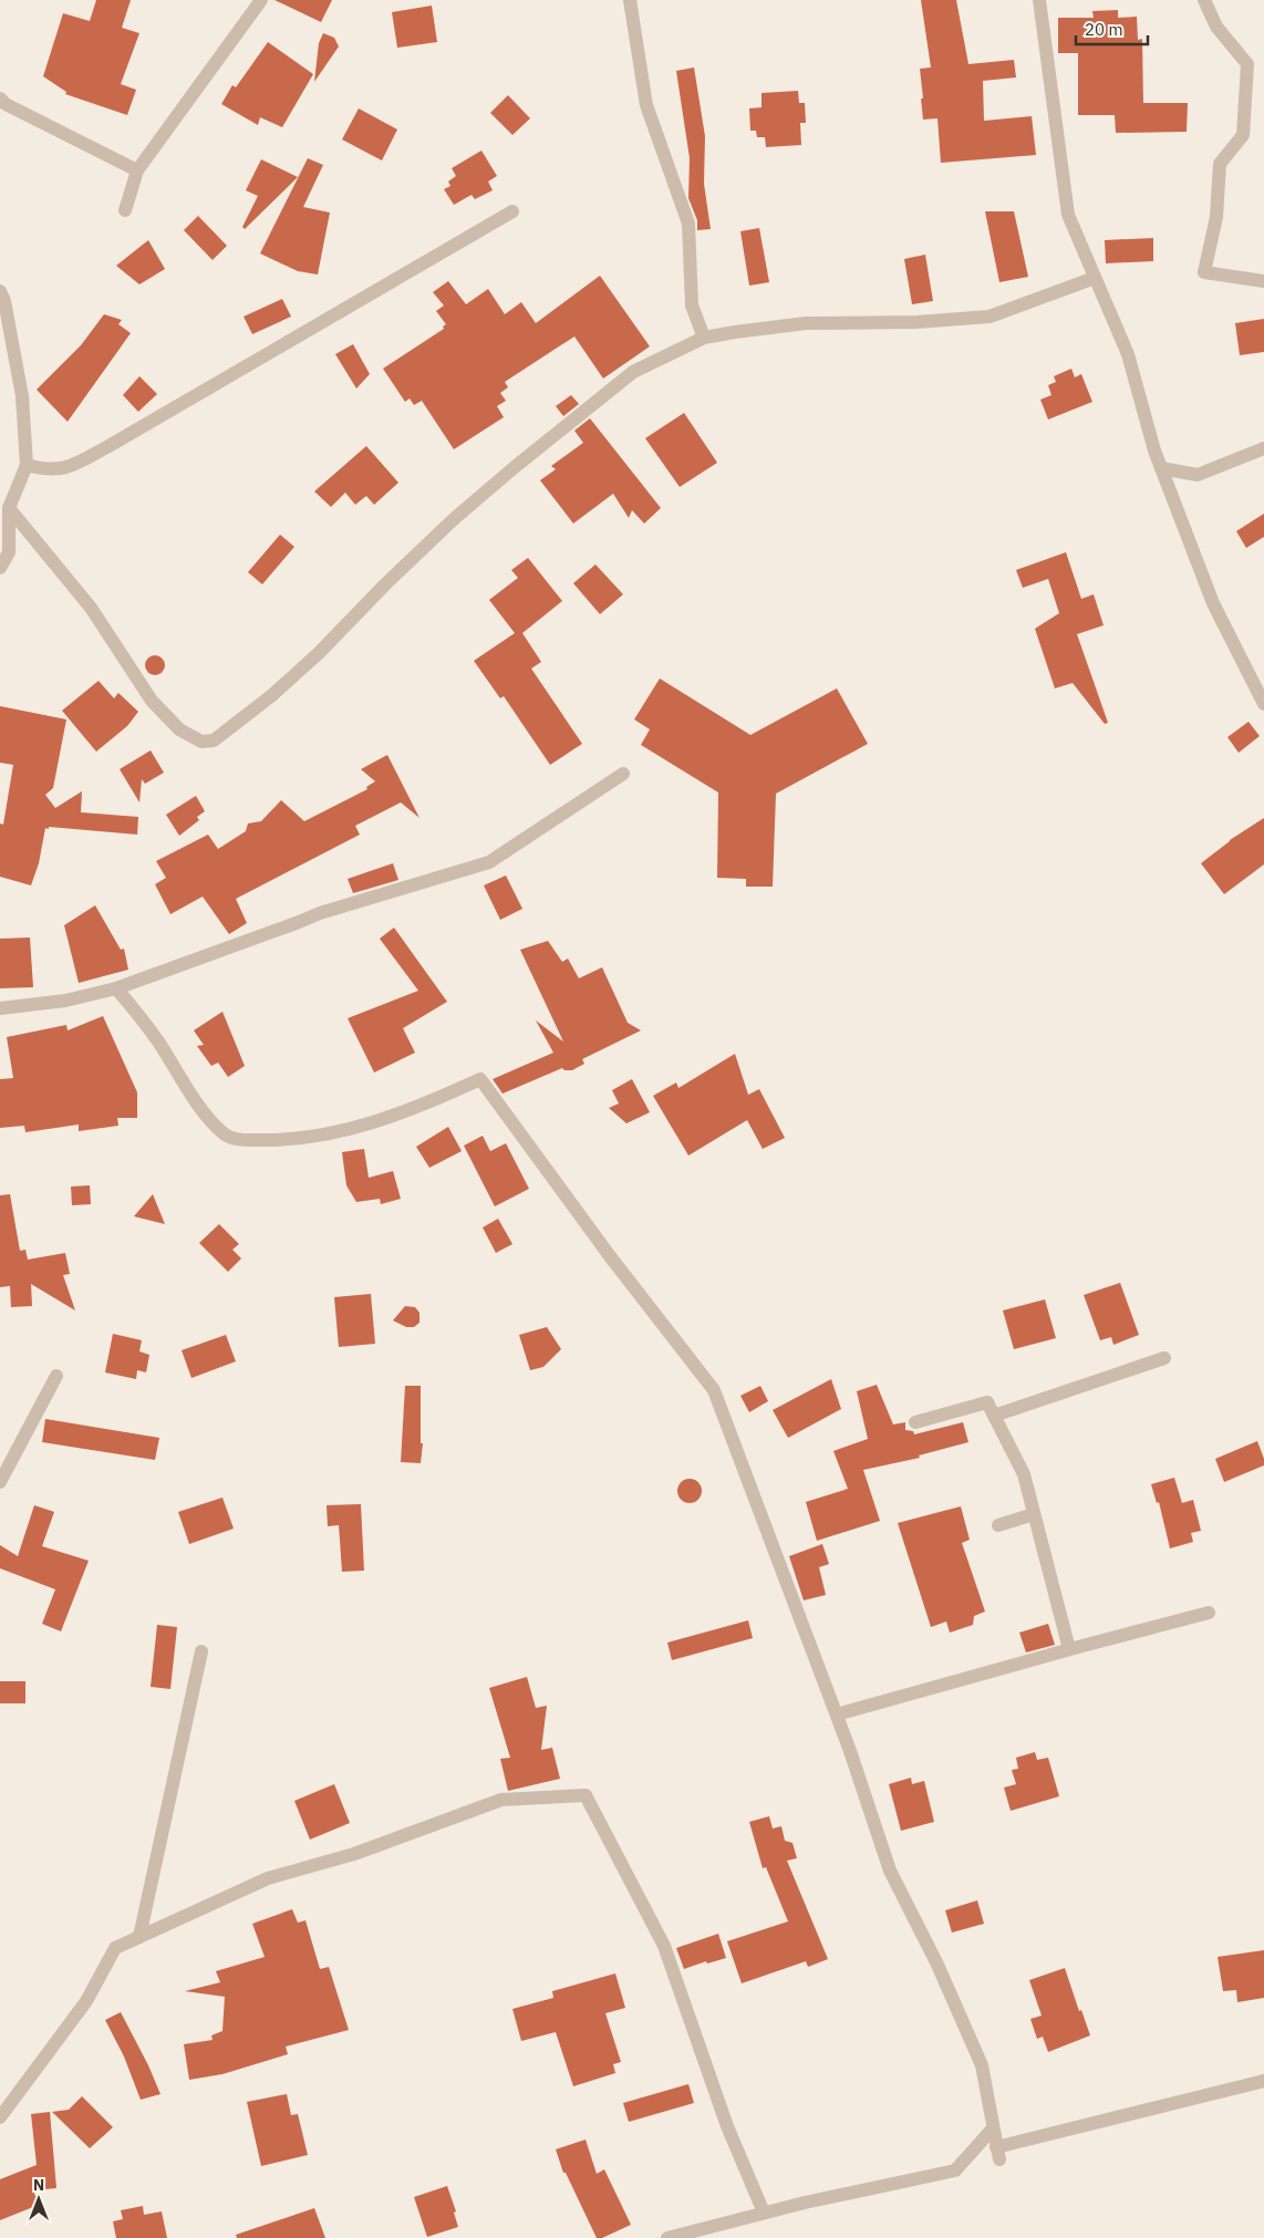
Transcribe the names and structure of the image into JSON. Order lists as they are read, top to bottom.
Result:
{
  "scale_bar": "20 m",
  "north": "top"
}
